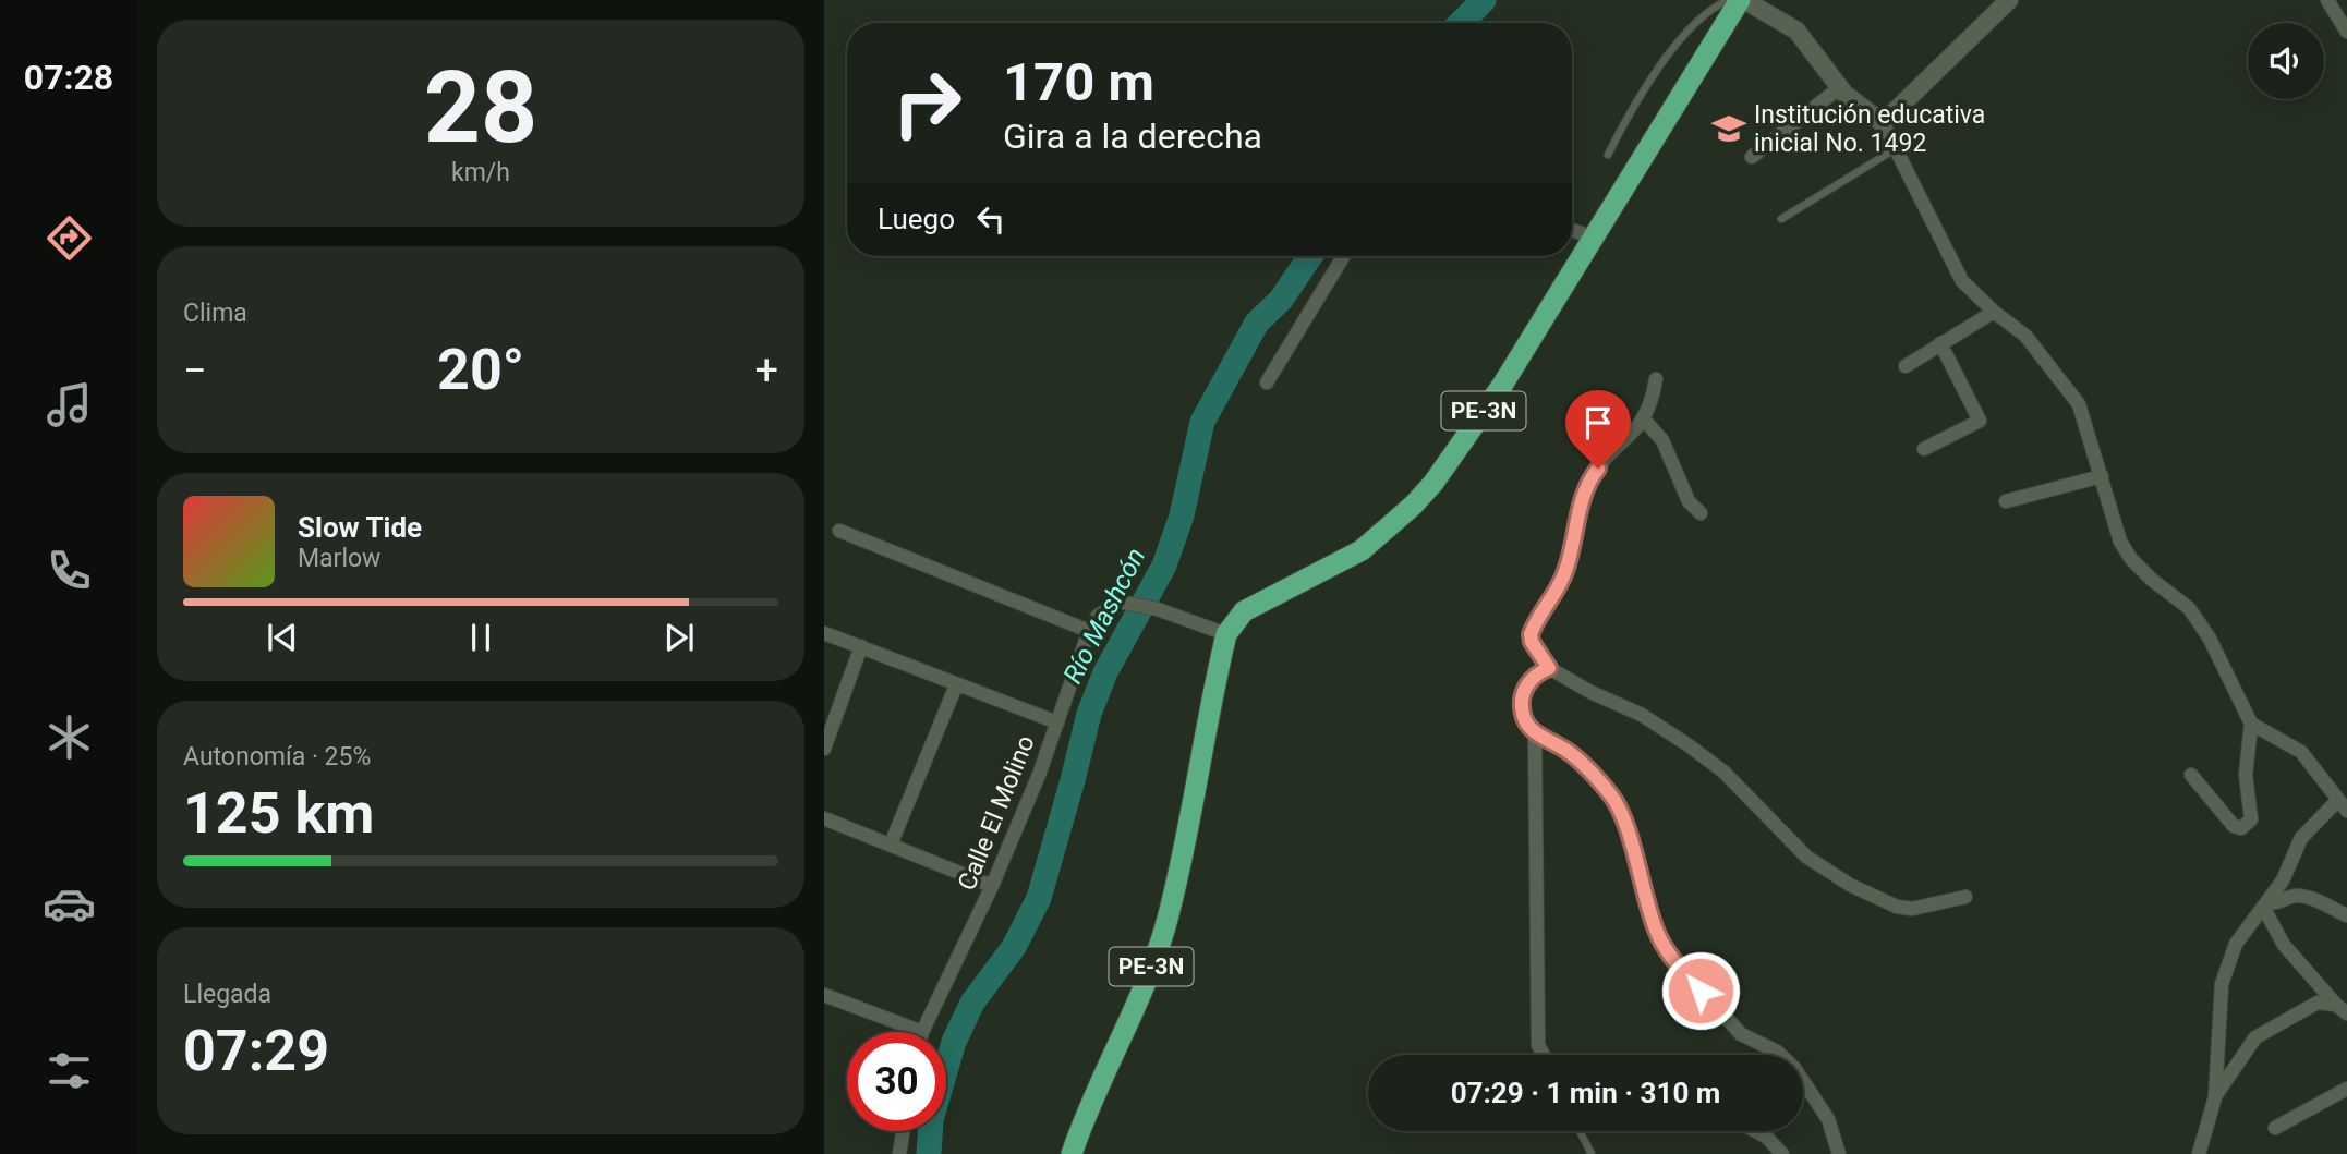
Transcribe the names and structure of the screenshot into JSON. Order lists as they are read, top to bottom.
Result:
{
  "streets": {
    "highway": ["PE-3N"],
    "street": ["Calle El Molino"]
  },
  "crossings": [
    ["PE-3N", "Calle El Molino"]
  ],
  "water": ["Río Mashcón"],
  "places": {
    "school or university": ["Institución educativa inicial No. 1492"]
  },
  "page": {
    "tabs": "07:28",
    "tile": [
      ["28", "km/h"],
      "Clima",
      ["Autonomía · 25%", "125 km"],
      ["Llegada", "07:29"]
    ],
    "turn": ["170 m", "Gira a la derecha"],
    "then": "Luego",
    "heat": ["−", "20°", "+"],
    "song": ["Slow Tide", "Marlow"],
    "limit": "30",
    "trip": "07:29 · 1 min · 310 m"
  }
}
